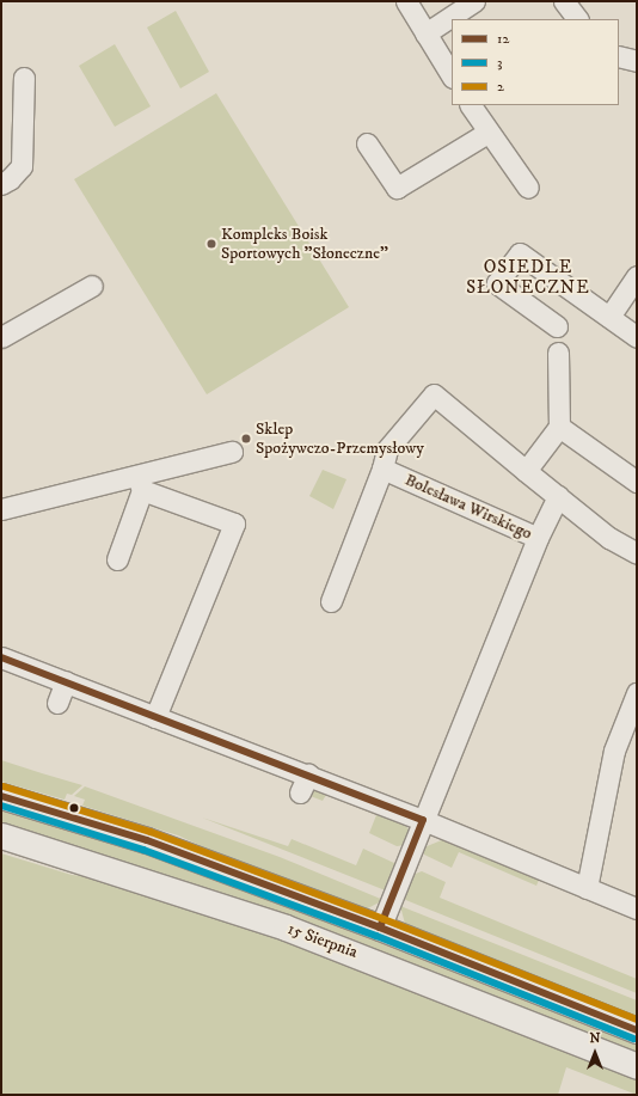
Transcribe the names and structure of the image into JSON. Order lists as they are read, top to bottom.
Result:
{
  "streets": {
    "street": ["Bolesława Wirskiego", "15 Sierpnia"]
  },
  "crossings": [
    ["Bolesława Wirskiego", "15 Sierpnia"]
  ],
  "districts": ["OSIEDLE SŁONECZNE"],
  "places": ["Kompleks Boisk Sportowych \"Słoneczne\"", "Sklep Spożywczo-Przemysłowy"],
  "lines": ["transit line 12", "transit line 2", "transit line 3"],
  "legend": ["12", "3", "2"],
  "north": "top"
}
